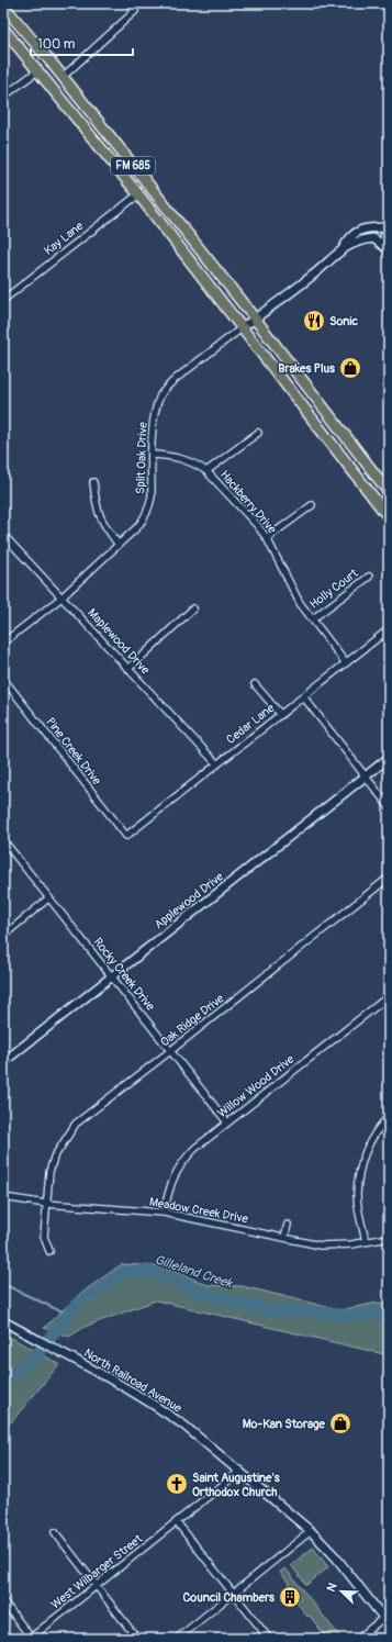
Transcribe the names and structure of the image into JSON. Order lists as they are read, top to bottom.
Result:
{
  "streets": {
    "main road": ["FM 685"],
    "street": [
      "Kay Lane",
      "Split Oak Drive",
      "Hackberry Drive",
      "Holly Court",
      "Maplewood Drive",
      "Cedar Lane",
      "Pine Creek Drive",
      "Applewood Drive",
      "Rocky Creek Drive",
      "Oak Ridge Drive",
      "Willow Wood Drive",
      "Meadow Creek Drive",
      "North Railroad Avenue",
      "West Wilbarger Street"
    ]
  },
  "crossings": [
    ["FM 685", "Kay Lane"],
    ["FM 685", "Split Oak Drive"],
    ["Split Oak Drive", "Hackberry Drive"],
    ["Split Oak Drive", "Maplewood Drive"],
    ["Hackberry Drive", "Holly Court"],
    ["Hackberry Drive", "Cedar Lane"],
    ["Maplewood Drive", "Cedar Lane"],
    ["Cedar Lane", "Pine Creek Drive"],
    ["Applewood Drive", "Rocky Creek Drive"],
    ["Rocky Creek Drive", "Oak Ridge Drive"],
    ["Rocky Creek Drive", "Willow Wood Drive"],
    ["Oak Ridge Drive", "Meadow Creek Drive"],
    ["Willow Wood Drive", "Meadow Creek Drive"],
    ["North Railroad Avenue", "West Wilbarger Street"]
  ],
  "water": ["Gilleland Creek"],
  "places": {
    "restaurant": ["Sonic"],
    "shop": ["Brakes Plus", "Mo-Kan Storage"],
    "church": ["Saint Augustine's Orthodox Church"],
    "building": ["Council Chambers"]
  },
  "scale_bar": "100 m",
  "north": "top left"
}
